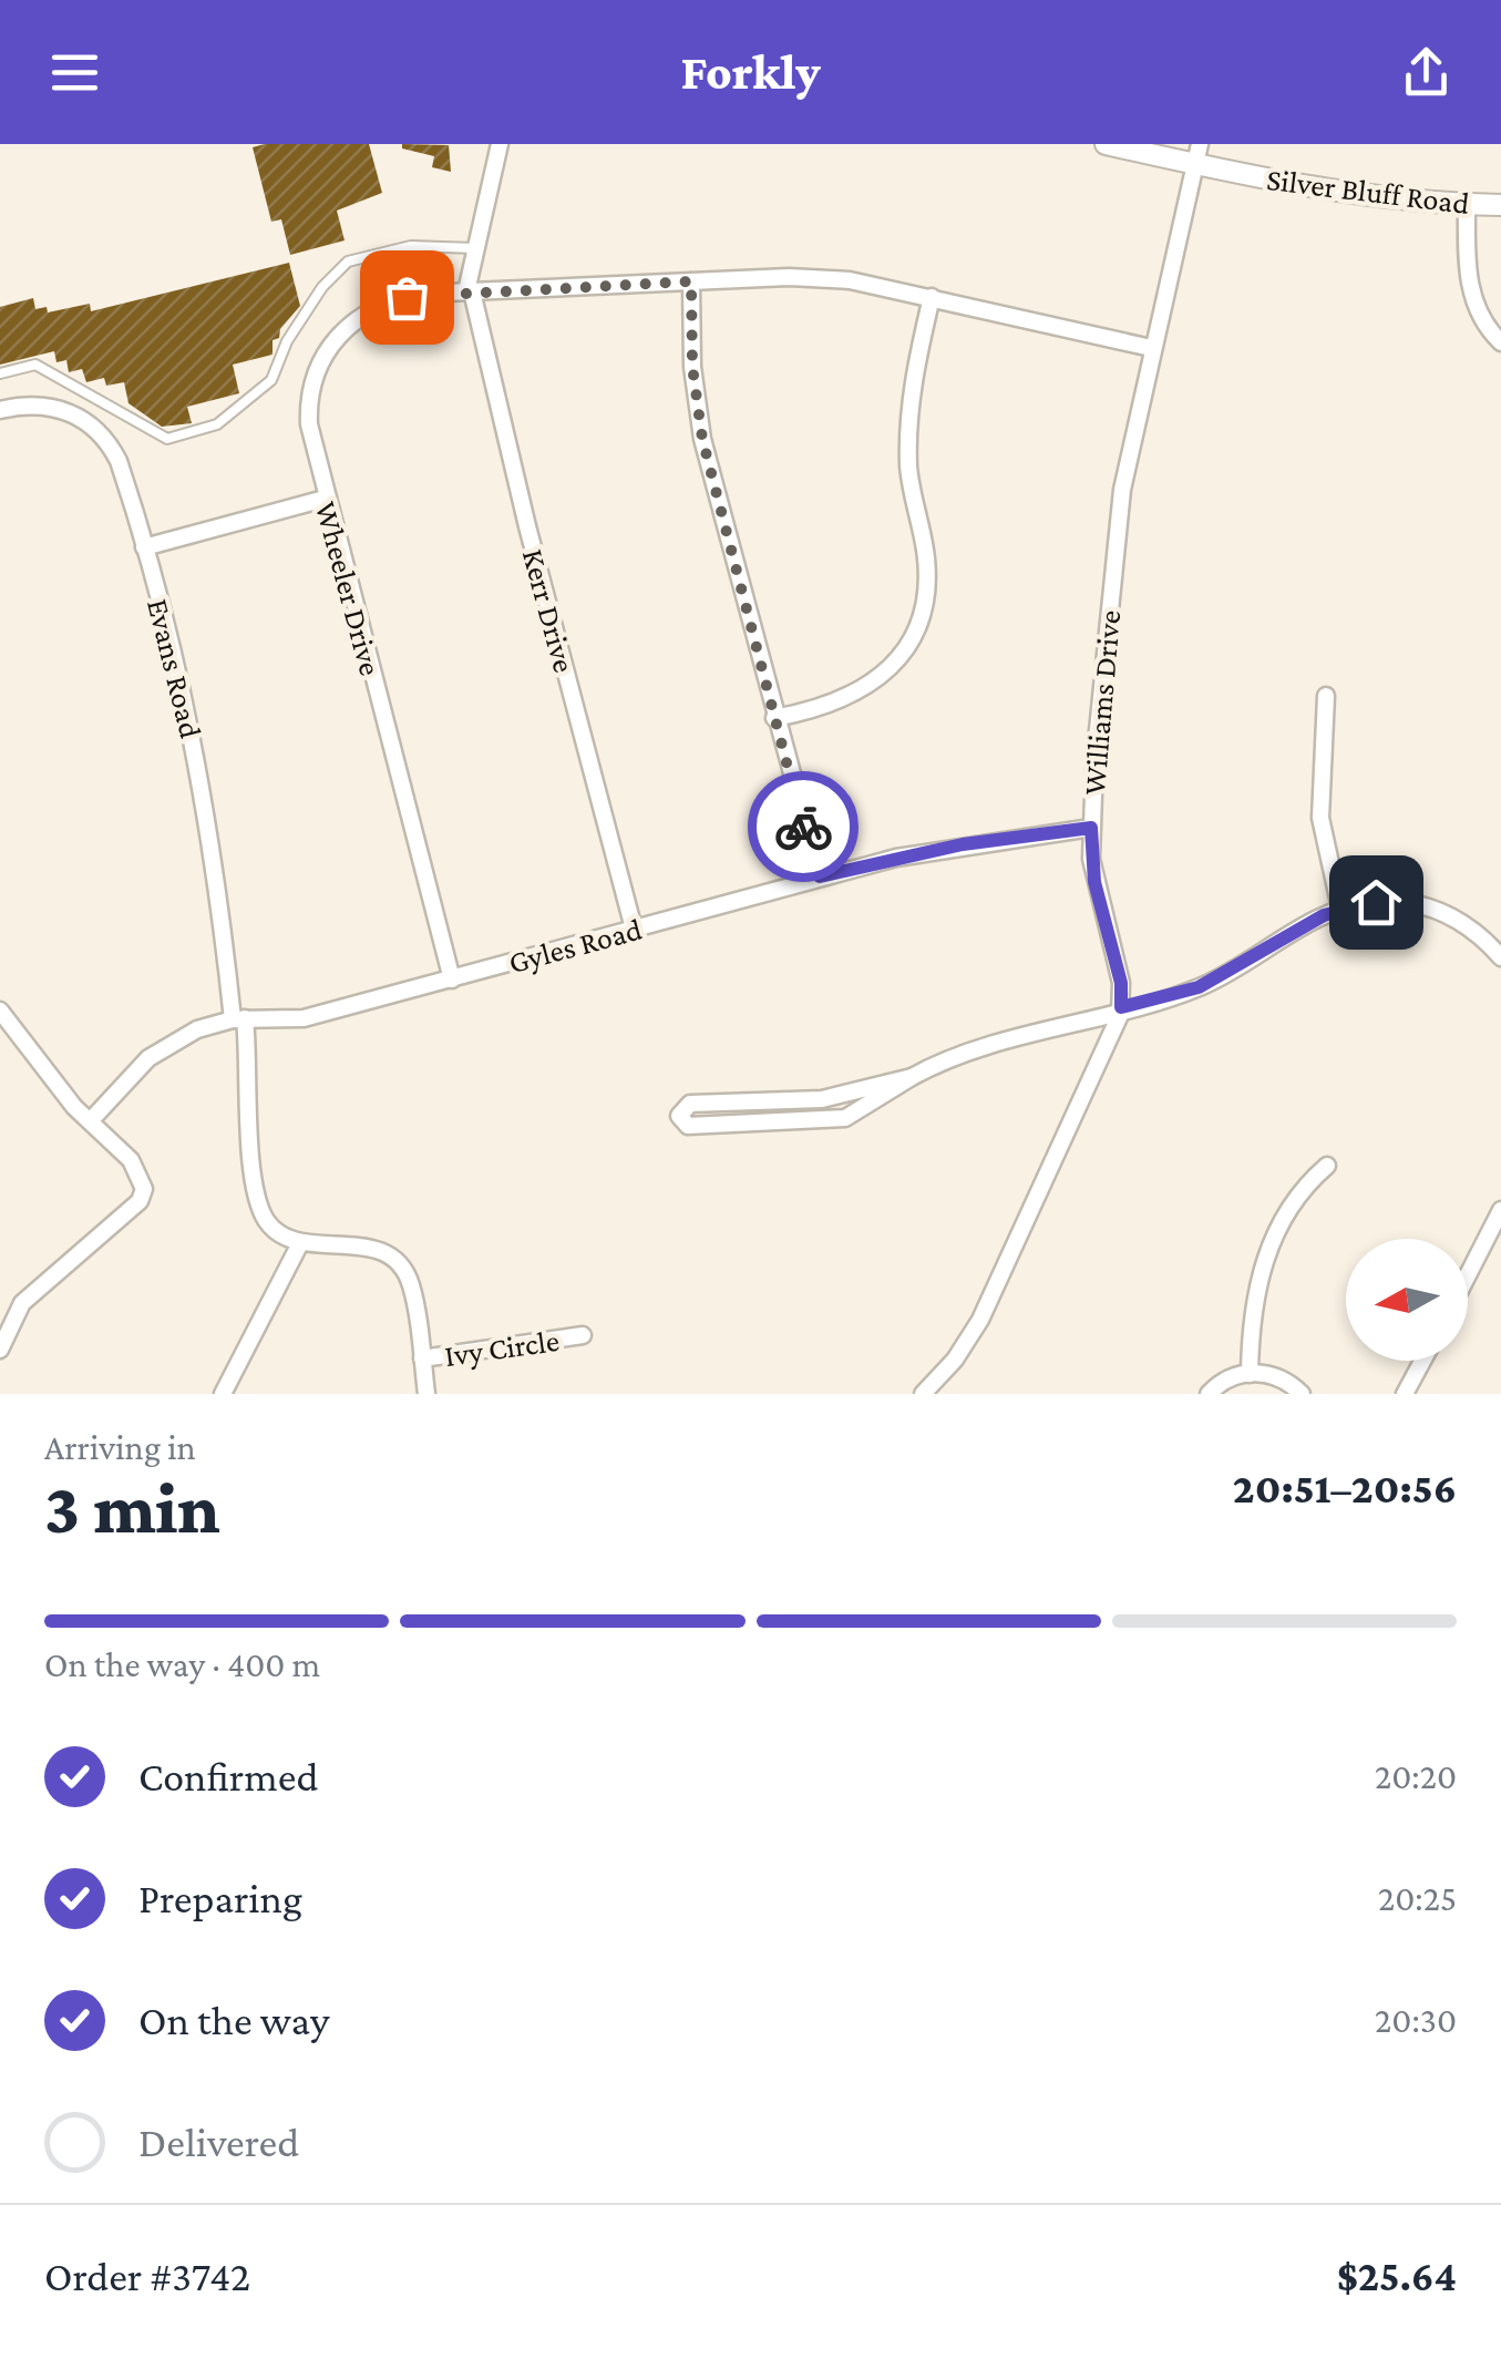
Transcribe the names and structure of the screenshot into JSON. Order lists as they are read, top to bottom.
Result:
{
  "streets": {
    "street": [
      "Silver Bluff Road",
      "Wheeler Drive",
      "Kerr Drive",
      "Evans Road",
      "Williams Drive",
      "Gyles Road",
      "Ivy Circle"
    ]
  },
  "crossings": [
    ["Silver Bluff Road", "Williams Drive"],
    ["Wheeler Drive", "Kerr Drive"],
    ["Wheeler Drive", "Williams Drive"],
    ["Wheeler Drive", "Gyles Road"],
    ["Kerr Drive", "Gyles Road"],
    ["Evans Road", "Gyles Road"],
    ["Williams Drive", "Gyles Road"]
  ],
  "north": "left",
  "page": {
    "header": "Forkly",
    "heading": ["3 min", "Arriving in", "20:51–20:56"],
    "panel": ["Order #3742", "$25.64"],
    "bar": "On the way · 400 m",
    "list": [
      ["Confirmed", "20:20"],
      ["Preparing", "20:25"],
      ["On the way", "20:30"],
      "Delivered"
    ]
  }
}
